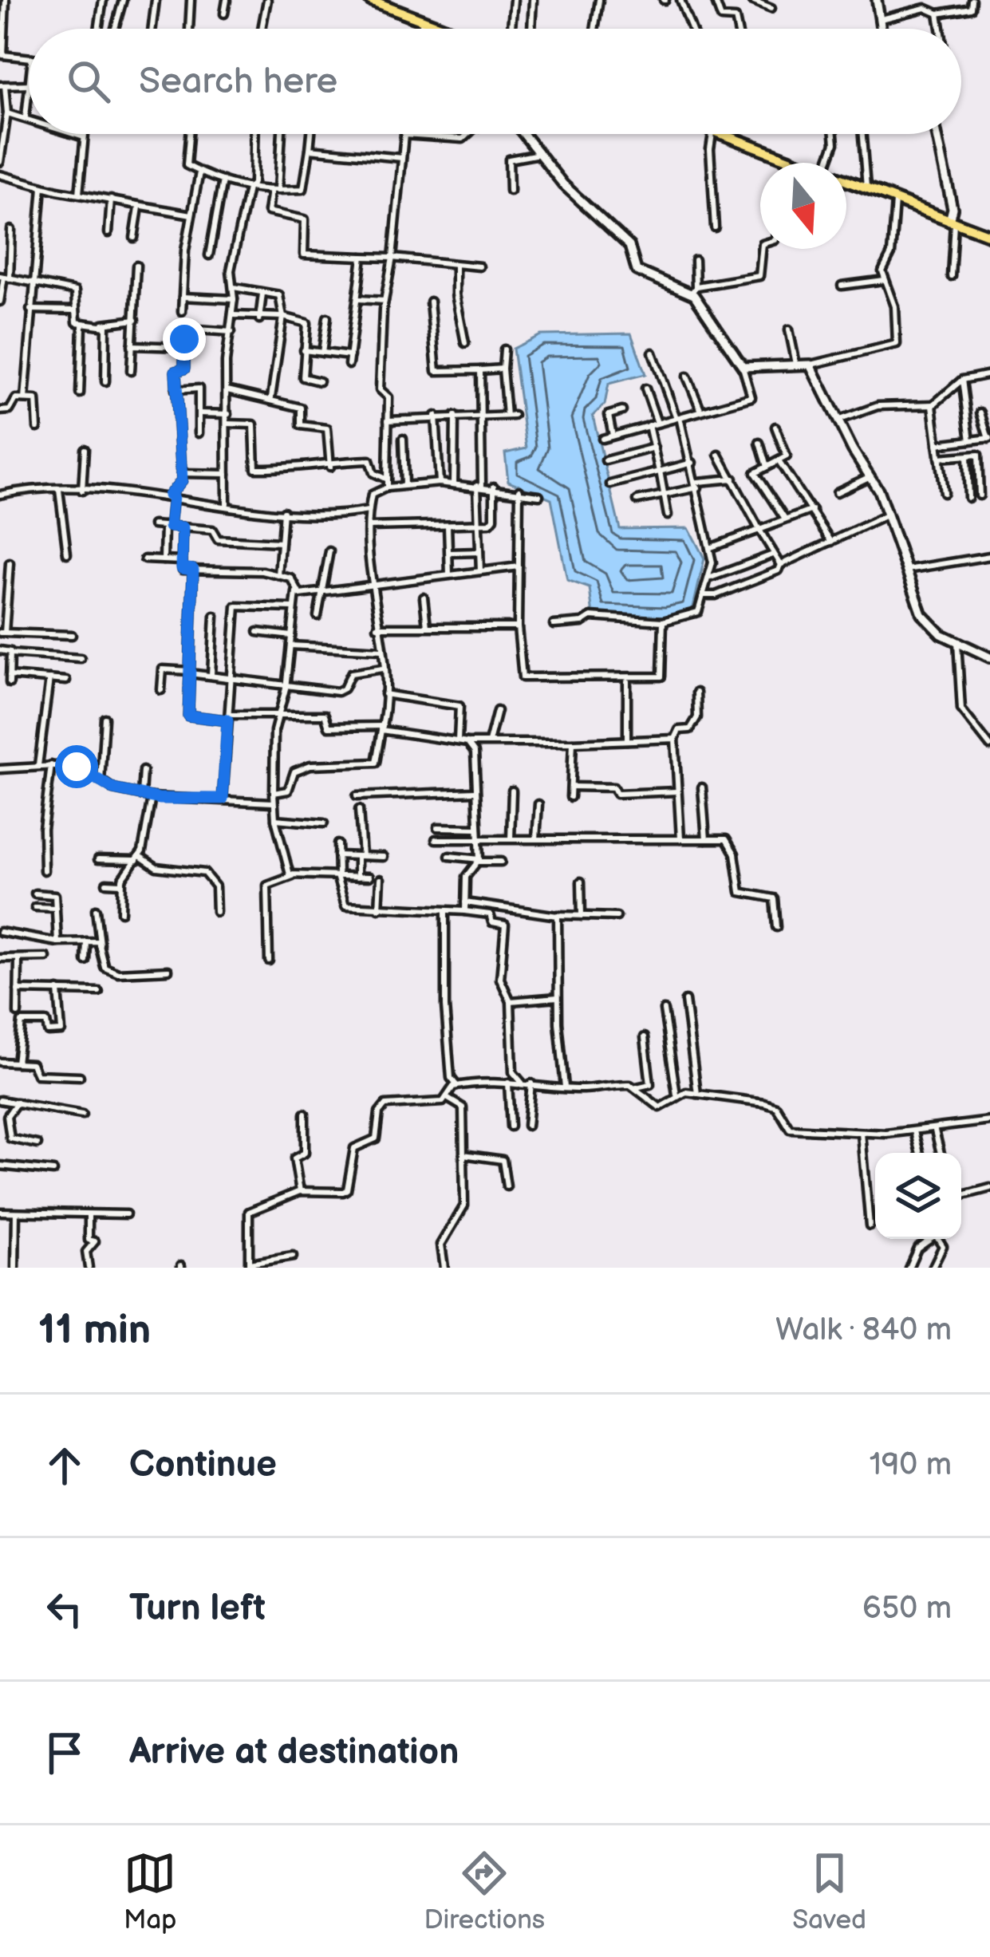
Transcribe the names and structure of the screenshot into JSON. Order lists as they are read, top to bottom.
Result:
{
  "north": "bottom",
  "page": {
    "search": "Search here",
    "heading": ["11 min", "Walk · 840 m"],
    "list": [
      ["Continue", "190 m"],
      ["Turn left", "650 m"],
      "Arrive at destination"
    ],
    "nav": ["Map", "Directions", "Saved"]
  }
}
